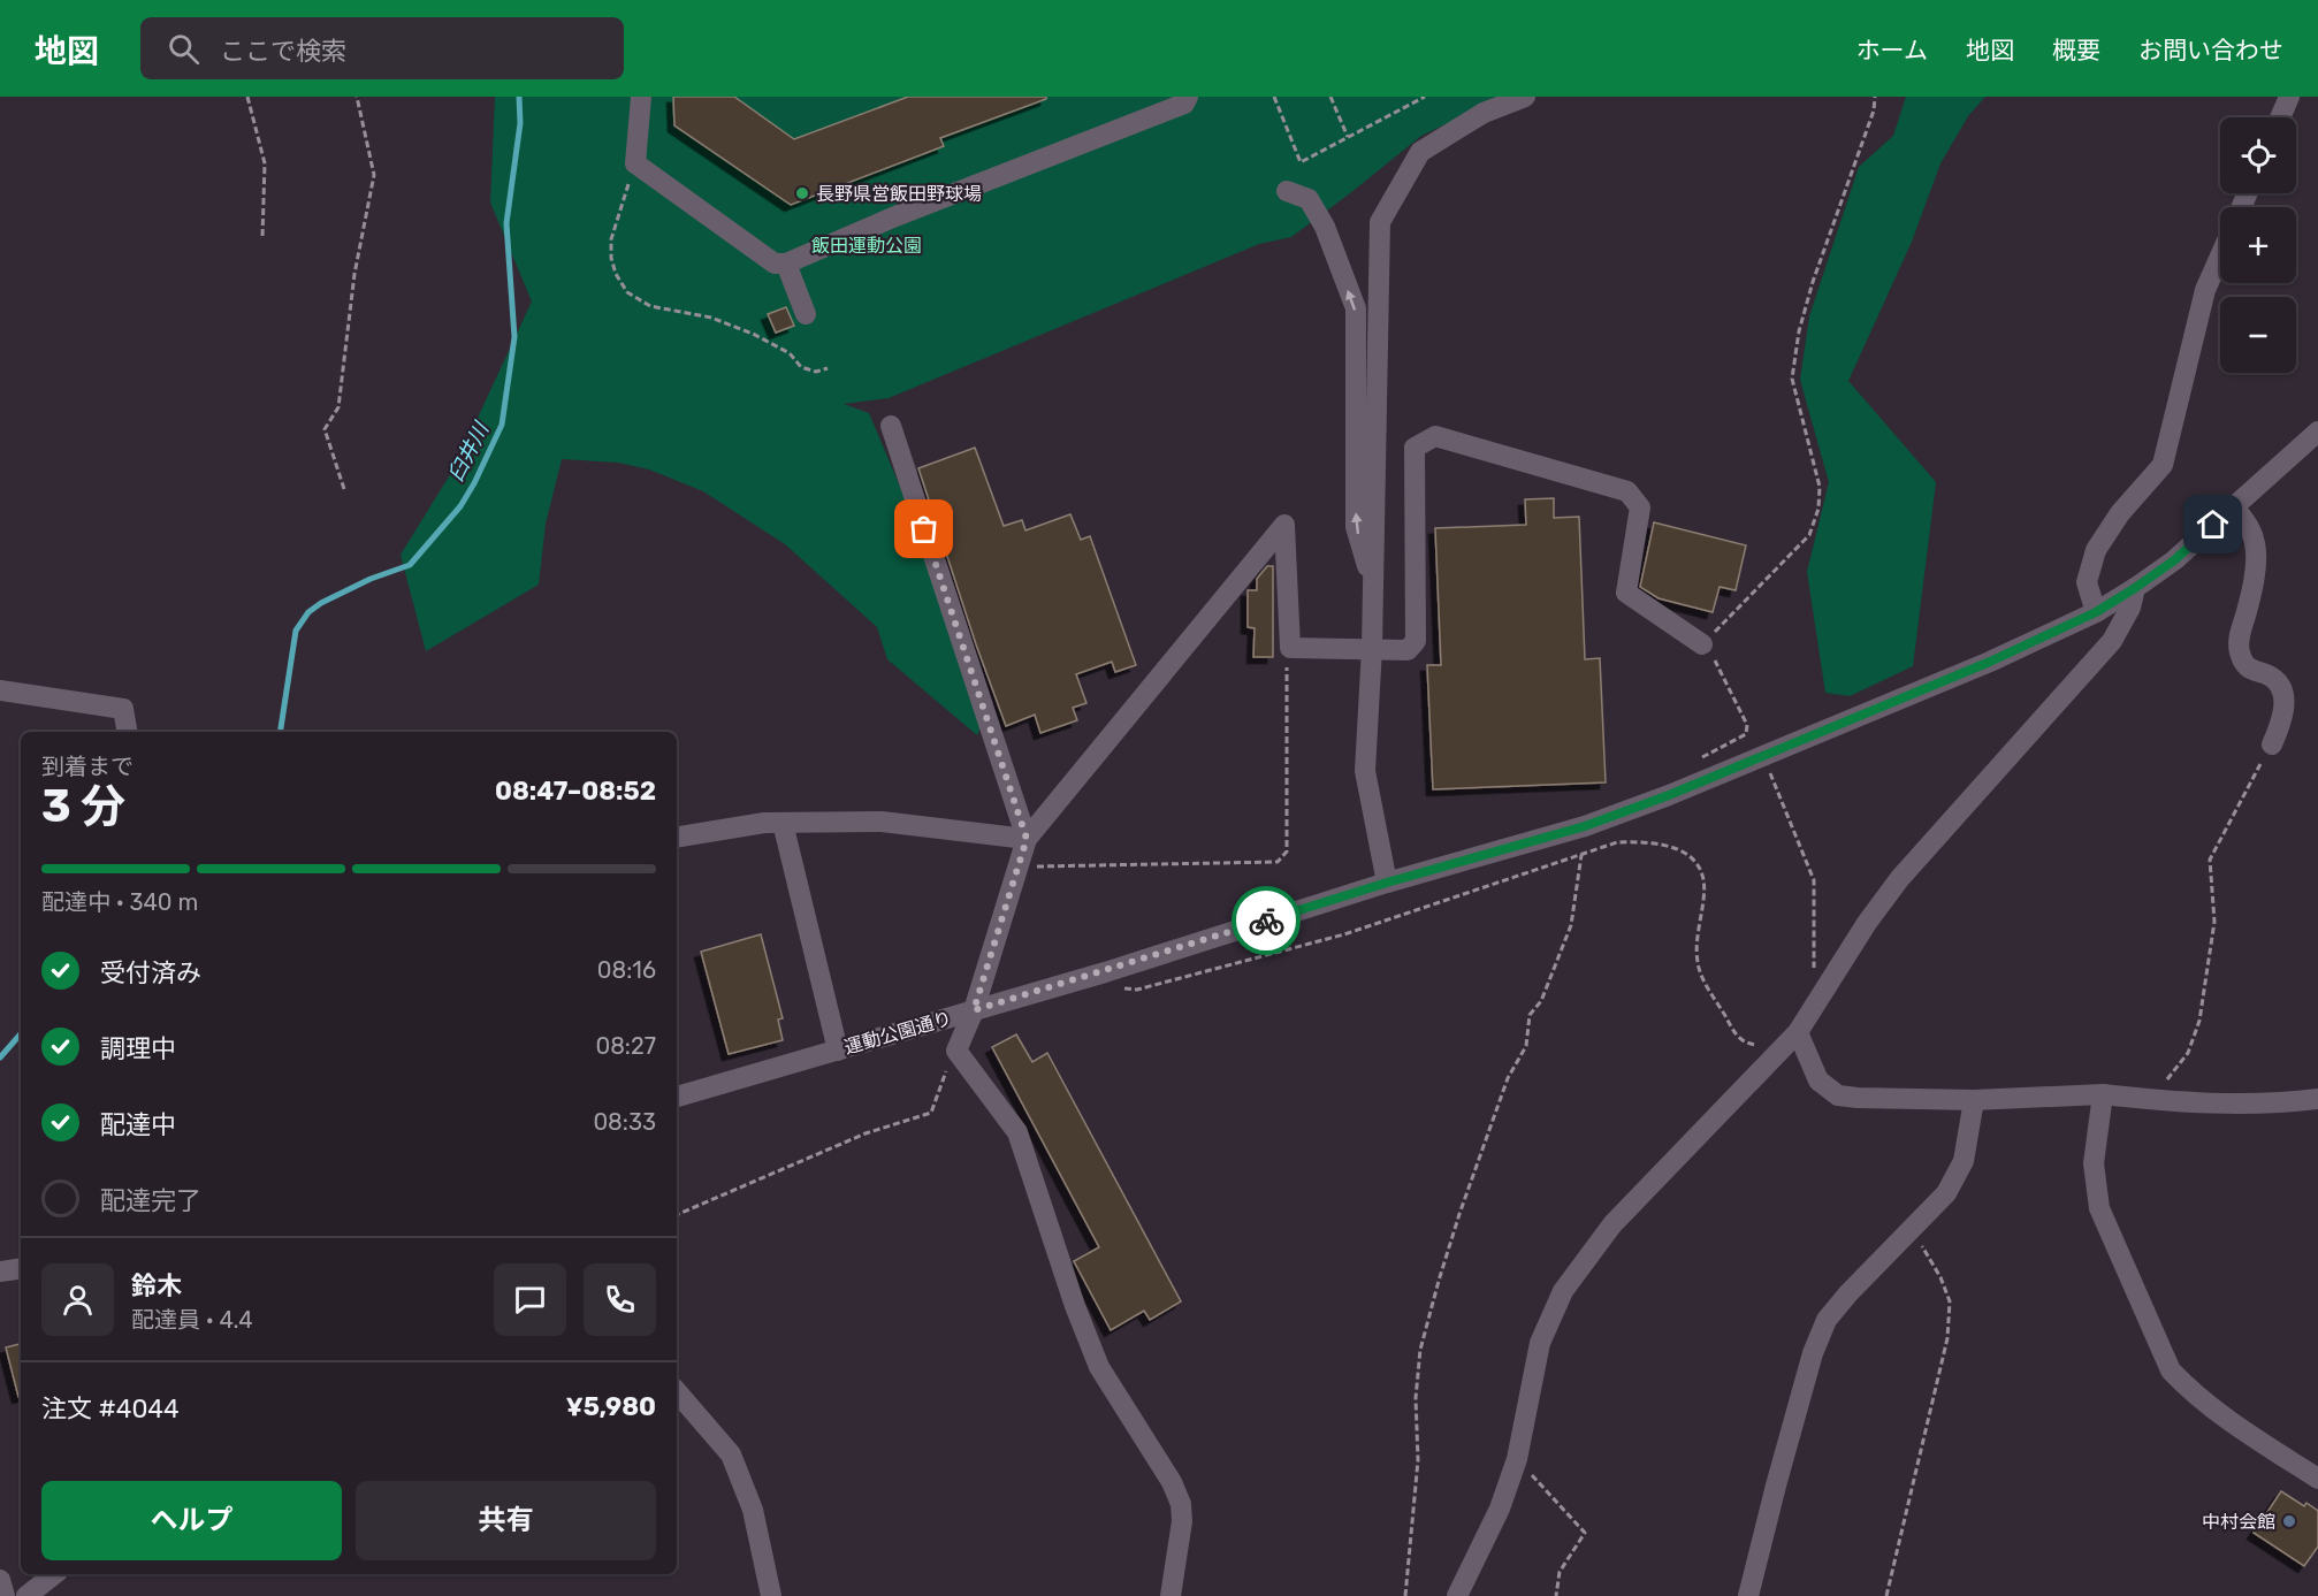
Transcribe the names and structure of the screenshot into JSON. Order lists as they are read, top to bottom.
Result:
{
  "streets": {
    "street": ["運動公園通り"]
  },
  "water": ["臼井川"],
  "parks": ["飯田運動公園"],
  "places": ["長野県営飯田野球場", "中村会館"],
  "page": {
    "header": "地図",
    "search": "ここで検索",
    "nav": [
      "ホーム",
      "地図",
      "概要",
      "お問い合わせ"
    ],
    "map_buttons": ["+", "−"],
    "heading": ["3 分", "到着まで", "08:47–08:52"],
    "panel": [
      "鈴木",
      "配達員 · 4.4",
      "注文 #4044",
      "¥5,980"
    ],
    "bar": "配達中 · 340 m",
    "list": [
      ["受付済み", "08:16"],
      ["調理中", "08:27"],
      ["配達中", "08:33"],
      "配達完了"
    ],
    "buttons": ["ヘルプ", "共有"]
  }
}
